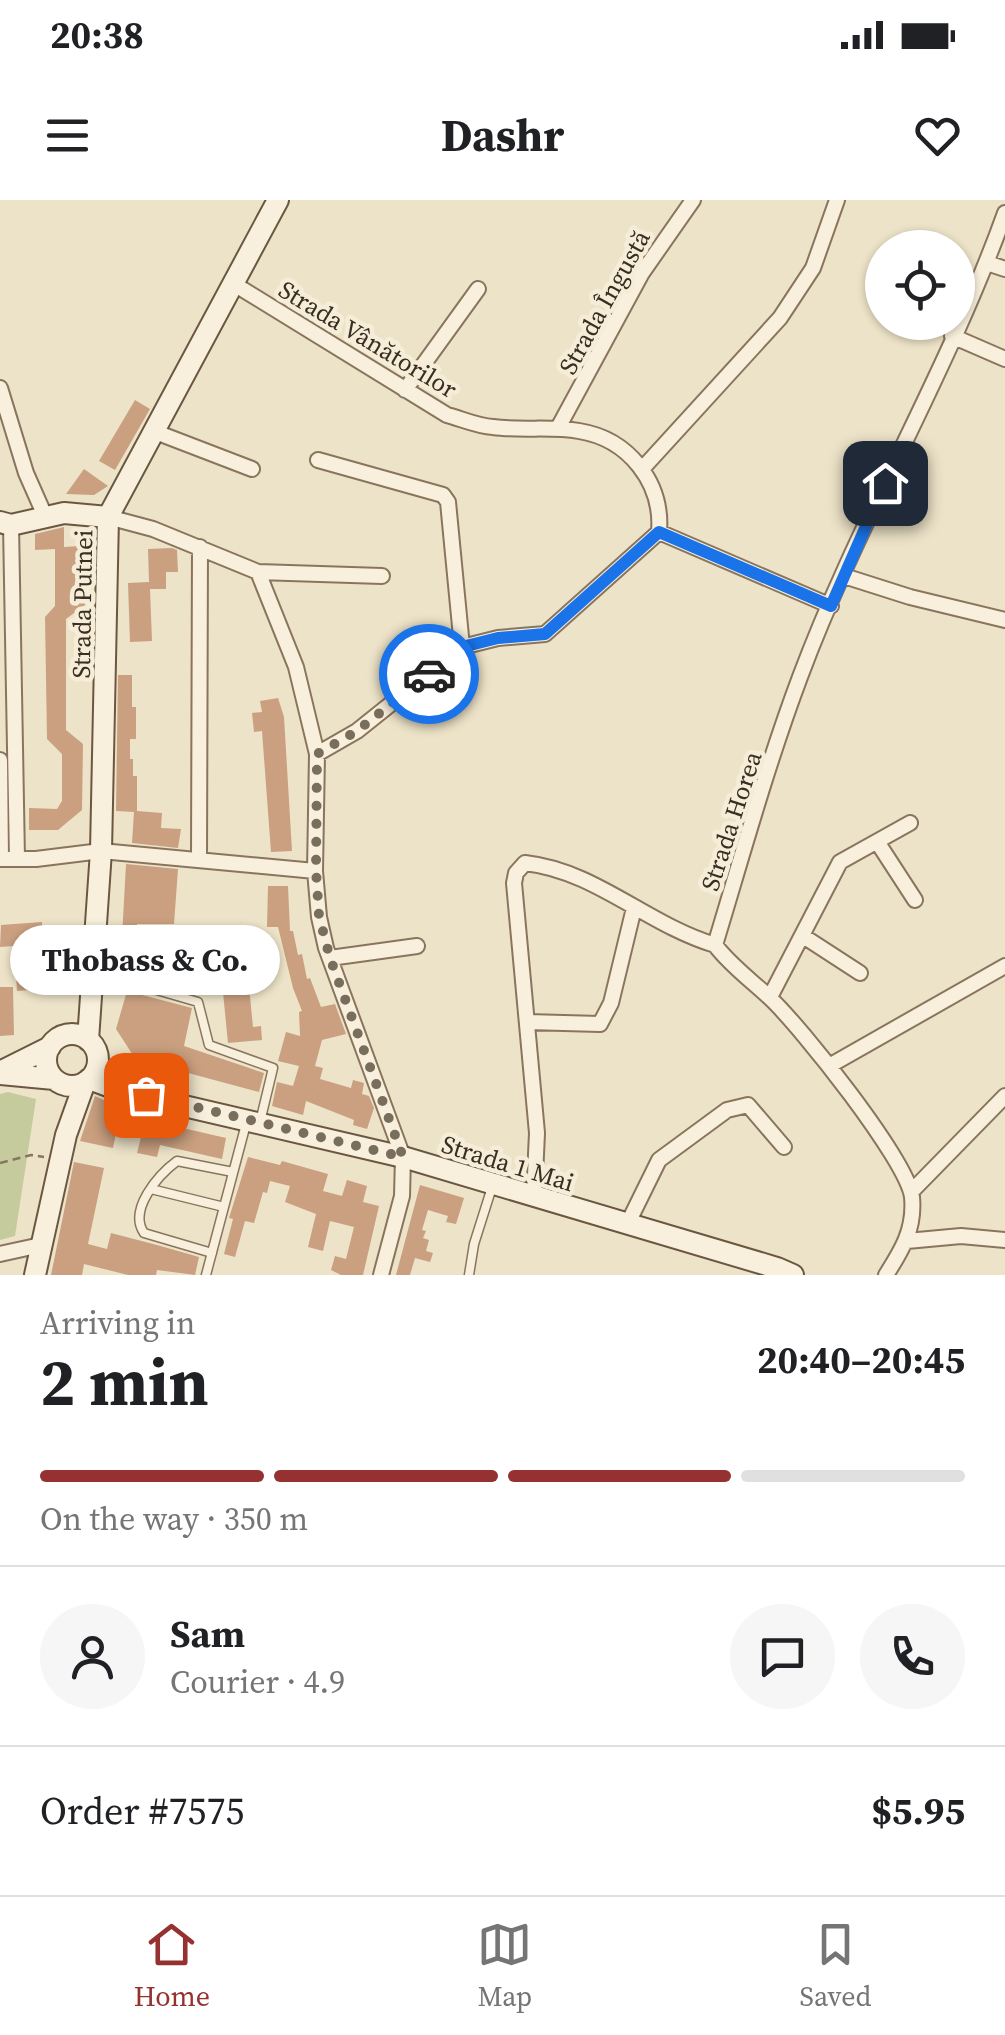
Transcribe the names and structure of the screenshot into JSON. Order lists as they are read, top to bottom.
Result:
{
  "streets": {
    "main road": ["Strada Putnei", "Strada 1 Mai"],
    "street": ["Strada Îngustă", "Strada Vânătorilor", "Strada Horea"]
  },
  "crossings": [
    ["Strada Îngustă", "Strada Vânătorilor"],
    ["Strada Vânătorilor", "Strada Putnei"],
    ["Strada Putnei", "Strada 1 Mai"]
  ],
  "places": ["Thobass & Co."],
  "page": {
    "status": "20:38",
    "header": "Dashr",
    "bubble": "Thobass & Co.",
    "heading": ["2 min", "Arriving in", "20:40–20:45"],
    "panel": [
      "Sam",
      "Courier · 4.9",
      "Order #7575",
      "$5.95"
    ],
    "bar": "On the way · 350 m",
    "tabs": ["Home", "Map", "Saved"]
  }
}
